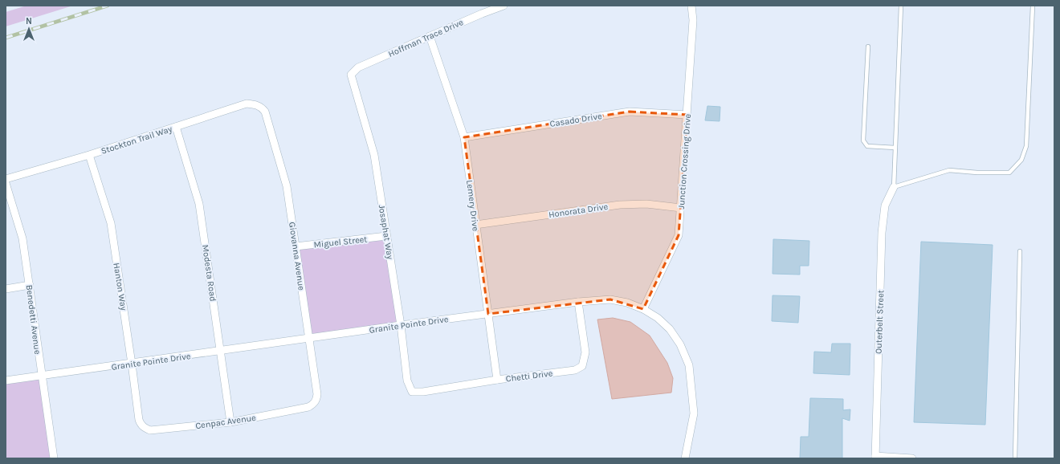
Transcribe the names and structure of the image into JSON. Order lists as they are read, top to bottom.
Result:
{
  "streets": {
    "street": [
      "Hoffman Trace Drive",
      "Casado Drive",
      "Stockton Trail Way",
      "Junction Crossing Drive",
      "Lemery Drive",
      "Honorata Drive",
      "Josaphat Way",
      "Miguel Street",
      "Giovanna Avenue",
      "Modesta Road",
      "Hanton Way",
      "Benedetti Avenue",
      "Outerbelt Street",
      "Granite Pointe Drive",
      "Chetti Drive",
      "Cenpac Avenue"
    ]
  },
  "crossings": [
    ["Hoffman Trace Drive", "Lemery Drive"],
    ["Hoffman Trace Drive", "Josaphat Way"],
    ["Casado Drive", "Junction Crossing Drive"],
    ["Casado Drive", "Lemery Drive"],
    ["Stockton Trail Way", "Giovanna Avenue"],
    ["Stockton Trail Way", "Modesta Road"],
    ["Stockton Trail Way", "Hanton Way"],
    ["Junction Crossing Drive", "Honorata Drive"],
    ["Junction Crossing Drive", "Granite Pointe Drive"],
    ["Lemery Drive", "Honorata Drive"],
    ["Lemery Drive", "Granite Pointe Drive"],
    ["Lemery Drive", "Chetti Drive"],
    ["Josaphat Way", "Miguel Street"],
    ["Josaphat Way", "Granite Pointe Drive"],
    ["Josaphat Way", "Chetti Drive"],
    ["Miguel Street", "Giovanna Avenue"],
    ["Giovanna Avenue", "Granite Pointe Drive"],
    ["Giovanna Avenue", "Cenpac Avenue"],
    ["Modesta Road", "Granite Pointe Drive"],
    ["Modesta Road", "Cenpac Avenue"],
    ["Hanton Way", "Granite Pointe Drive"],
    ["Hanton Way", "Cenpac Avenue"],
    ["Benedetti Avenue", "Granite Pointe Drive"],
    ["Granite Pointe Drive", "Chetti Drive"]
  ],
  "north": "top"
}
